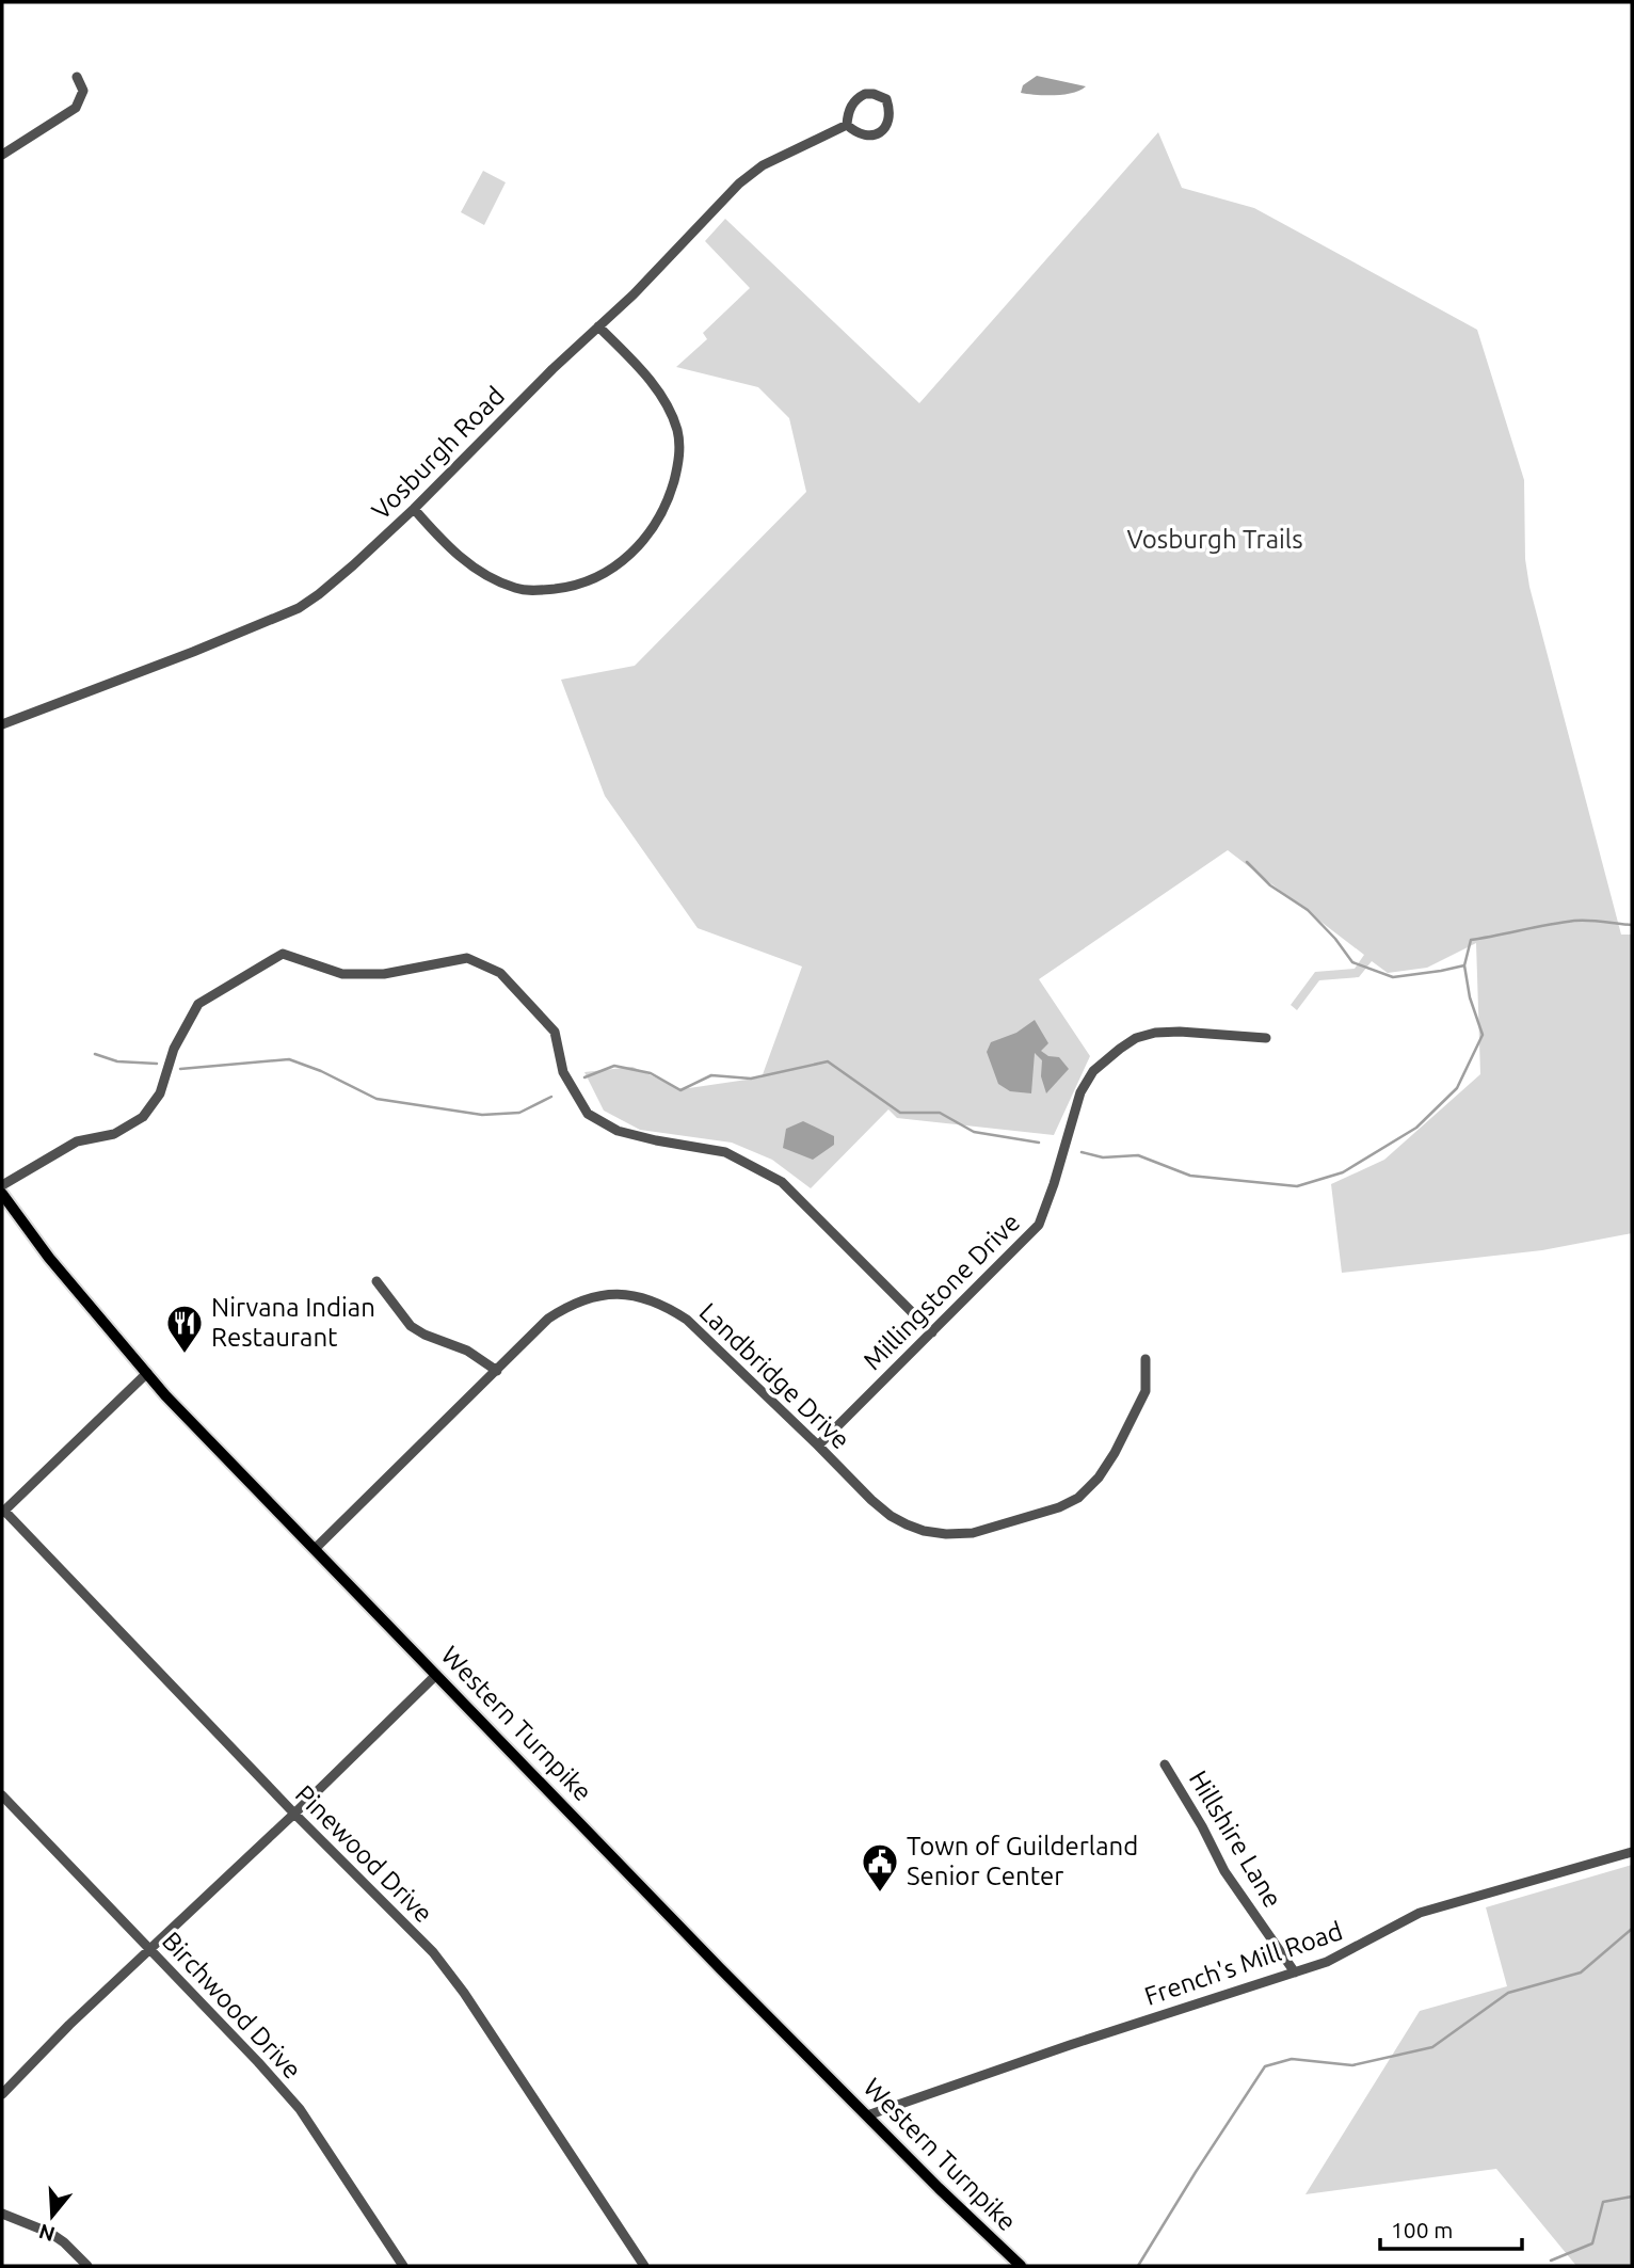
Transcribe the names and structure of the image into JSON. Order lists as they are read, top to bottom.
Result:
{
  "streets": {
    "main road": ["Western Turnpike"],
    "street": [
      "Vosburgh Road",
      "Millingstone Drive",
      "Landbridge Drive",
      "Hillshire Lane",
      "Pinewood Drive",
      "French's Mill Road",
      "Birchwood Drive"
    ]
  },
  "crossings": [
    ["Millingstone Drive", "Landbridge Drive"],
    ["Landbridge Drive", "Western Turnpike"],
    ["Western Turnpike", "French's Mill Road"],
    ["Hillshire Lane", "French's Mill Road"]
  ],
  "parks": ["Vosburgh Trails"],
  "places": {
    "restaurant": ["Nirvana Indian Restaurant"],
    "public building": ["Town of Guilderland Senior Center"]
  },
  "scale_bar": "100 m",
  "north": "bottom"
}
